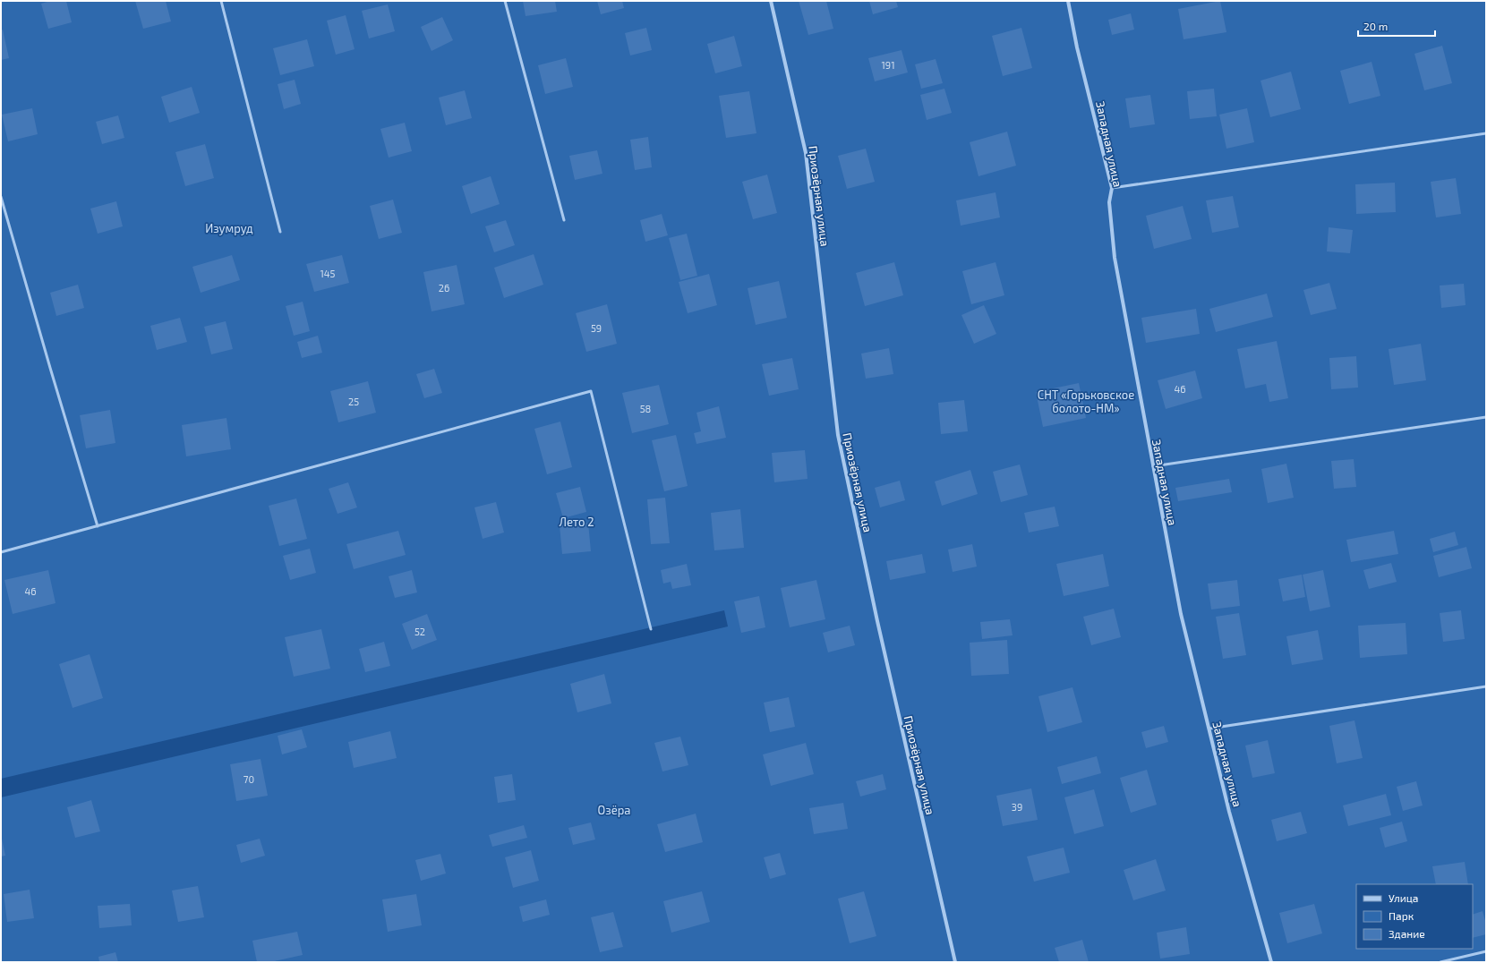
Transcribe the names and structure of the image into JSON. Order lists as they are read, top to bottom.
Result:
{
  "streets": {
    "street": ["Западная улица", "Приозёрная улица"]
  },
  "parks": [
    "Изумруд",
    "СНТ «Горьковское болото-НМ»",
    "Лето 2",
    "Озёра"
  ],
  "house_numbers": [
    "191",
    "145",
    "26",
    "59",
    "46",
    "25",
    "58",
    "46",
    "52",
    "70",
    "39"
  ],
  "legend": ["Улица", "Парк", "Здание"],
  "scale_bar": "20 m"
}
